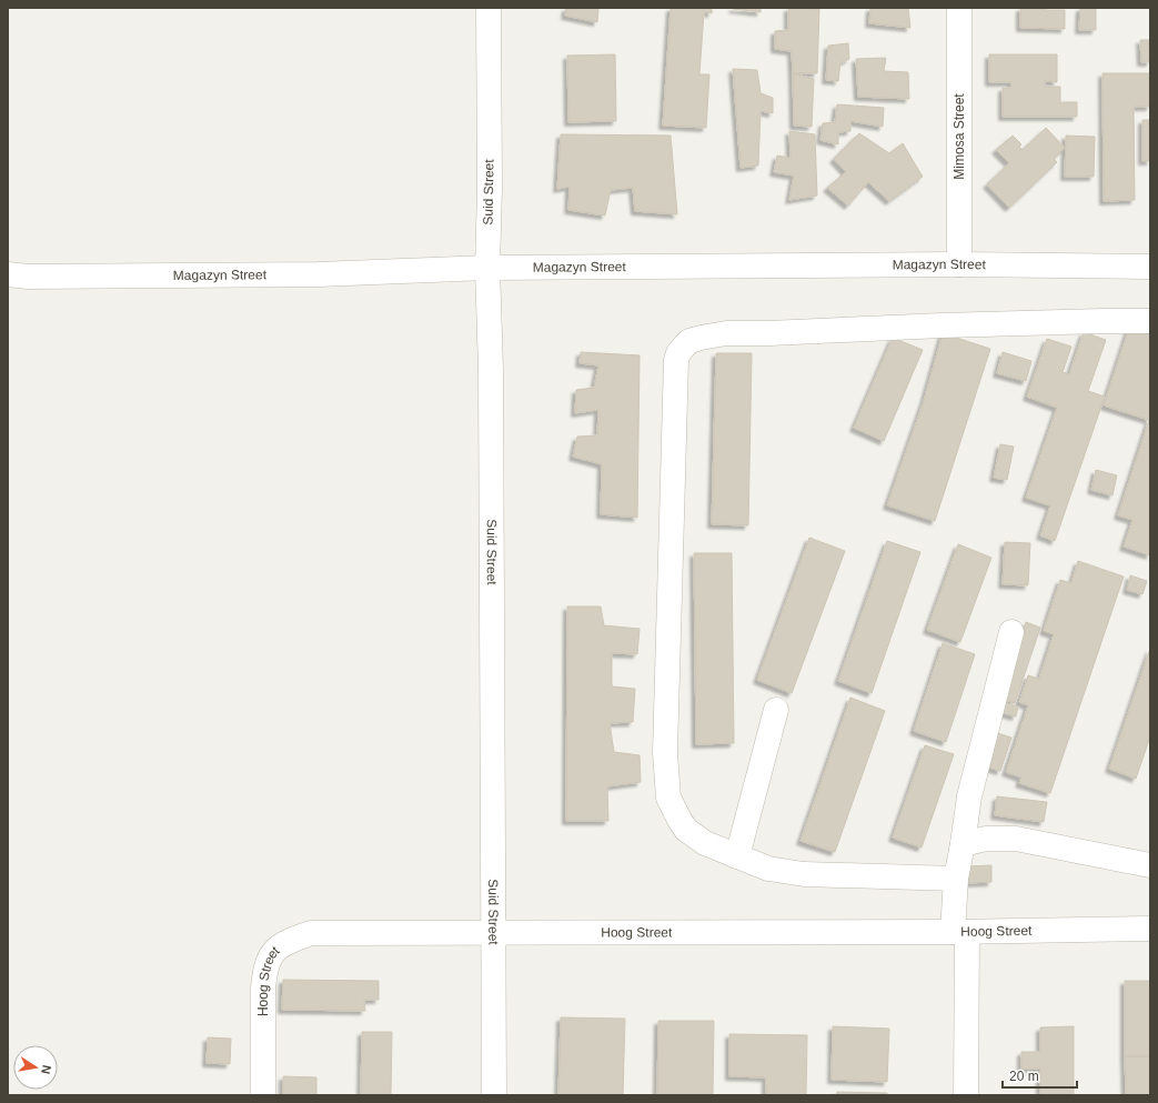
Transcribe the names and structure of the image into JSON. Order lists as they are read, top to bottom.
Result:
{
  "streets": {
    "street": [
      "Mimosa Street",
      "Suid Street",
      "Magazyn Street",
      "Hoog Street"
    ]
  },
  "crossings": [
    ["Mimosa Street", "Magazyn Street"],
    ["Suid Street", "Magazyn Street"],
    ["Suid Street", "Hoog Street"]
  ],
  "scale_bar": "20 m",
  "north": "right"
}
